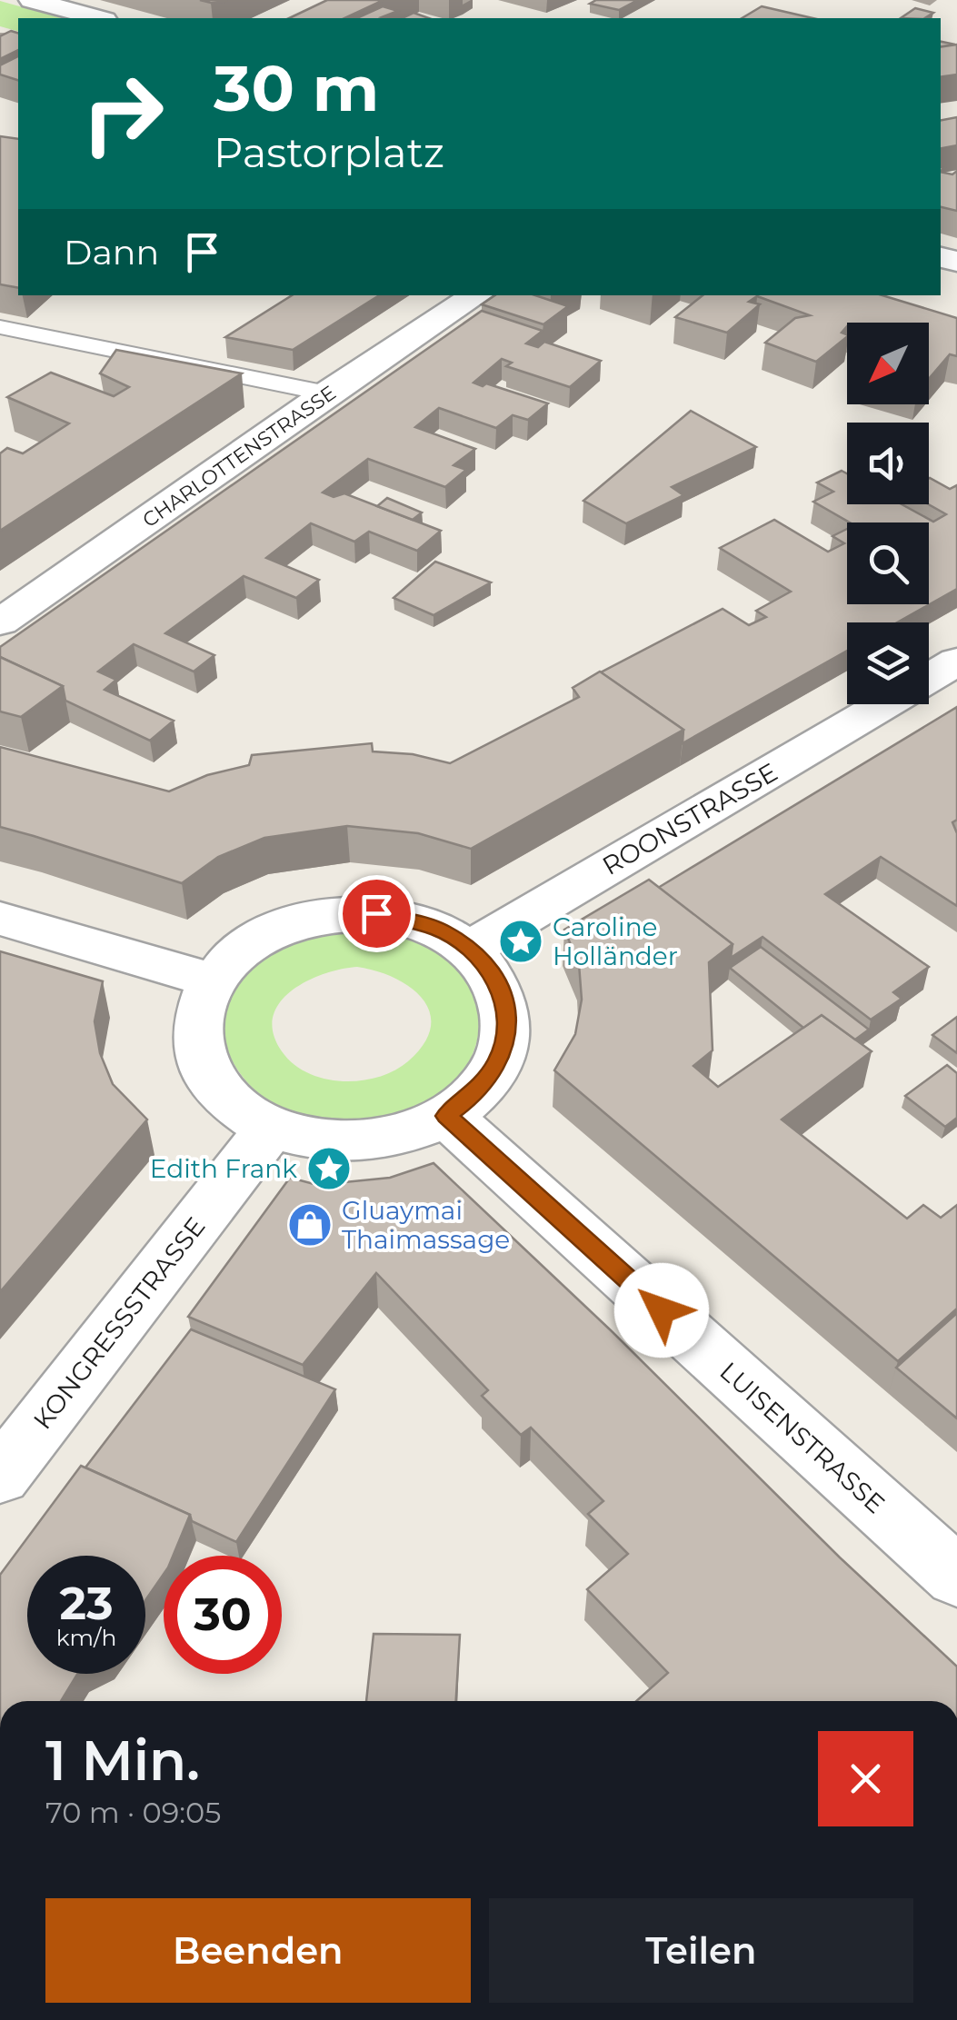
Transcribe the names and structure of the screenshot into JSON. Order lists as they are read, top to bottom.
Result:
{
  "streets": {
    "street": [
      "CHARLOTTENSTRASSE",
      "ROONSTRASSE",
      "KONGRESSSTRASSE",
      "LUISENSTRASSE"
    ]
  },
  "crossings": [
    ["ROONSTRASSE", "KONGRESSSTRASSE"],
    ["ROONSTRASSE", "LUISENSTRASSE"],
    ["KONGRESSSTRASSE", "LUISENSTRASSE"]
  ],
  "places": {
    "place": ["Caroline Holländer", "Edith Frank"],
    "shop": ["Gluaymai Thaimassage"]
  },
  "north": "bottom left",
  "page": {
    "turn": ["30 m", "Pastorplatz"],
    "then": "Dann",
    "speed": "23 km/h",
    "limit": "30",
    "heading": ["1 Min.", "70 m · 09:05"],
    "buttons": ["Beenden", "Teilen"]
  }
}
